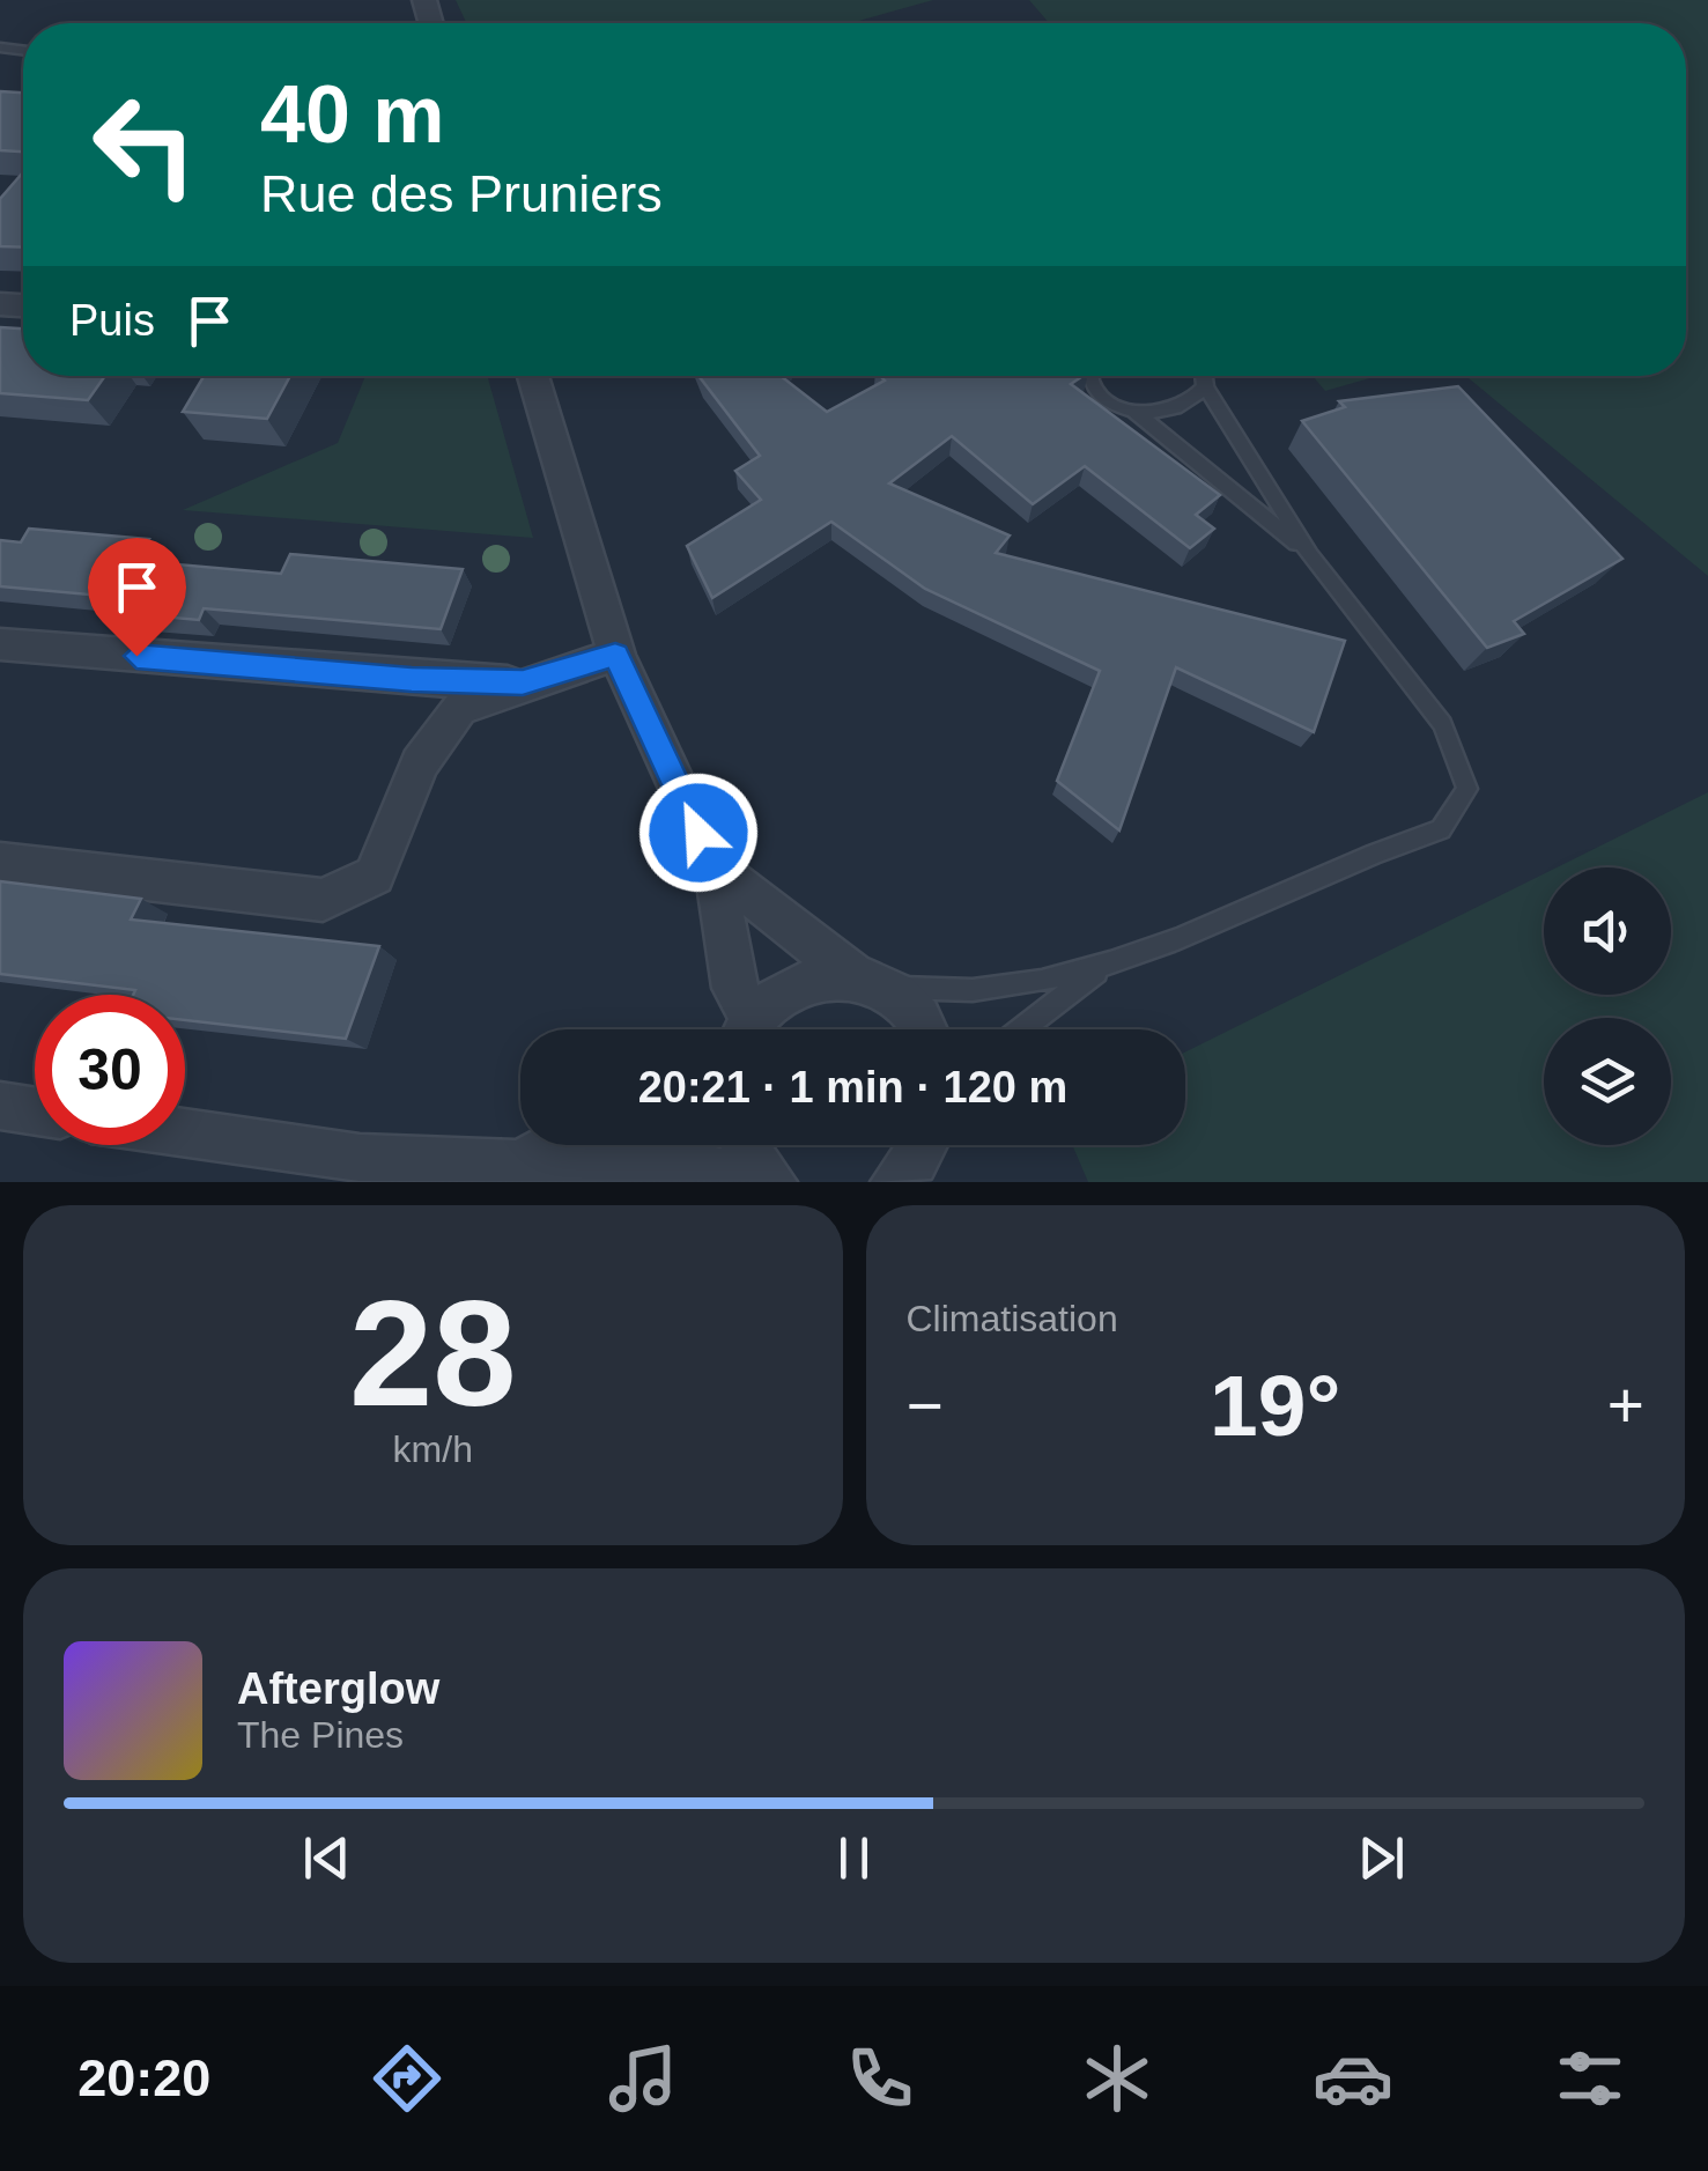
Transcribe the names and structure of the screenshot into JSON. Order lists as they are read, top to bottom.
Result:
{
  "page": {
    "turn": ["40 m", "Rue des Pruniers"],
    "then": "Puis",
    "limit": "30",
    "trip": "20:21 · 1 min · 120 m",
    "tile": [
      ["28", "km/h"],
      "Climatisation"
    ],
    "heat": ["−", "19°", "+"],
    "song": ["Afterglow", "The Pines"],
    "tabs": "20:20"
  }
}
